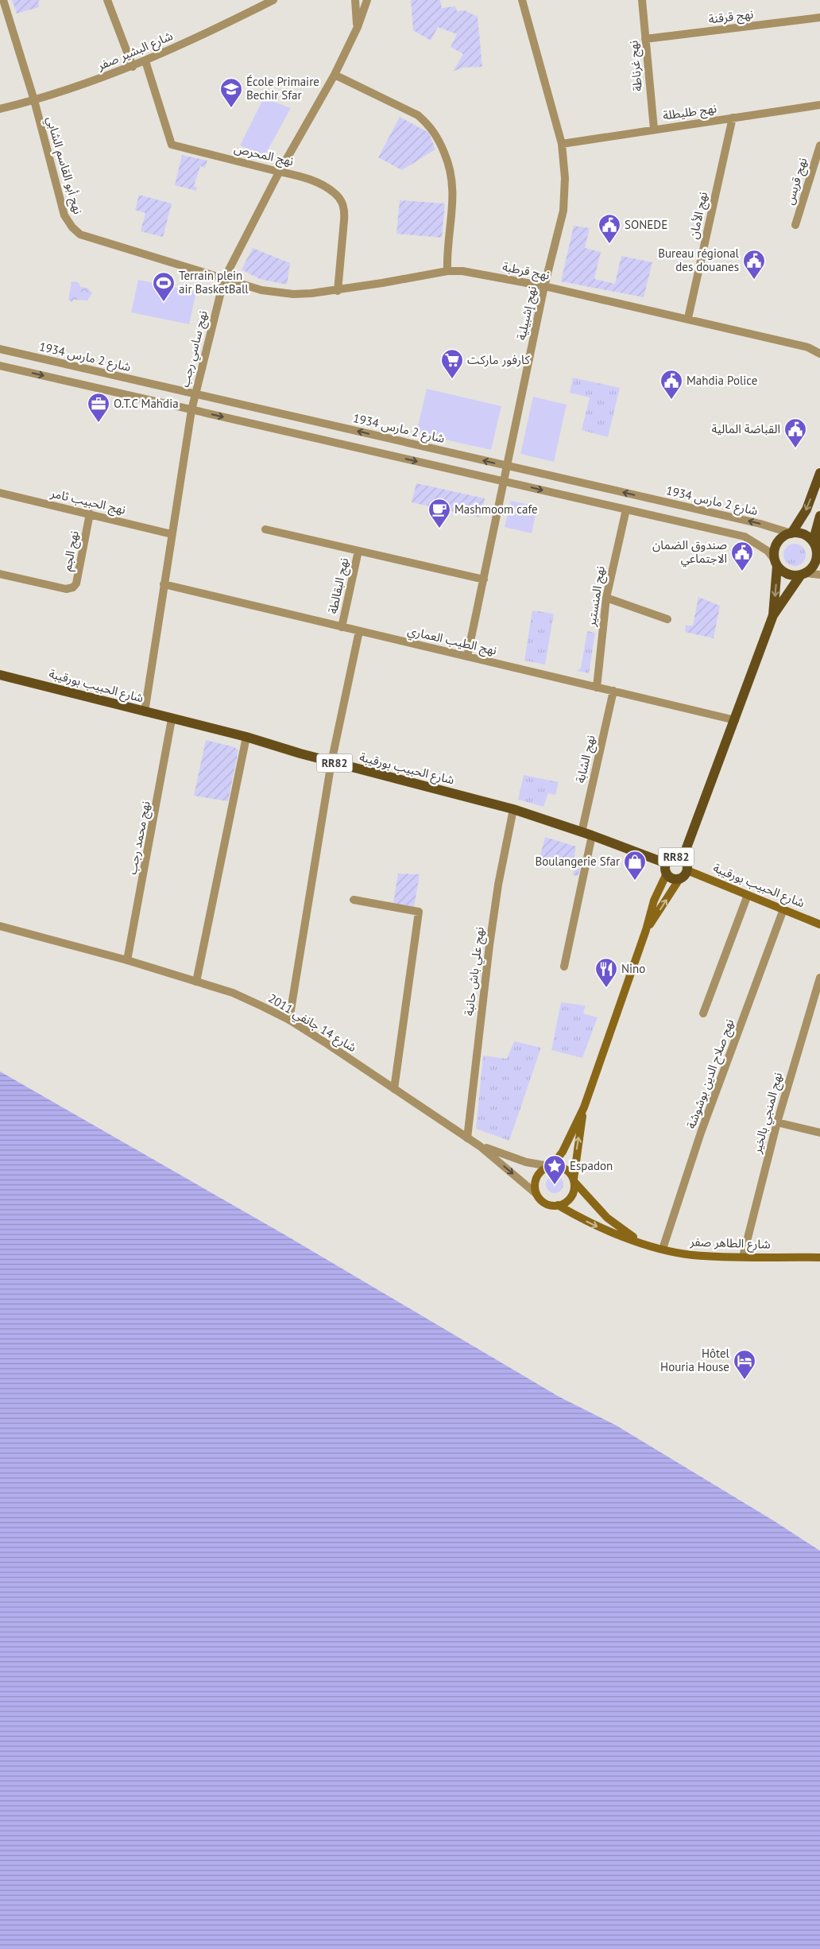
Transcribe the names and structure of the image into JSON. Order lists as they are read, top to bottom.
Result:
{
  "streets": {
    "main road": ["شارع الحبيب بورقيبة", "RR82", "شارع الطاهر صفر"],
    "street": [
      "نهج قرقنة",
      "شارع البشير صفر",
      "نهج غرناطة",
      "نهج طليطلة",
      "نهج المحرص",
      "نهج أبو القاسم الشابي",
      "نهج قربس",
      "نهج الأمان",
      "نهج قرطبة",
      "نهج إشبيلية",
      "نهج ساسي رجب",
      "شارع 2 مارس 1934",
      "نهج الحبيب ثامر",
      "نهج الجم",
      "نهج البقالطة",
      "نهج المنستير",
      "نهج الطيب العماري",
      "نهج الشابة",
      "نهج محمد رجب",
      "نهج علي باش حانبة",
      "شارع 14 جانفي 2011",
      "نهج صلاح الدين بوشوشة",
      "نهج المنجي بالخير"
    ]
  },
  "crossings": [
    ["نهج قرقنة", "نهج غرناطة"],
    ["شارع البشير صفر", "نهج المحرص"],
    ["شارع البشير صفر", "نهج أبو القاسم الشابي"],
    ["نهج غرناطة", "نهج طليطلة"],
    ["نهج طليطلة", "نهج الأمان"],
    ["نهج طليطلة", "نهج إشبيلية"],
    ["نهج المحرص", "نهج قرطبة"],
    ["نهج المحرص", "نهج ساسي رجب"],
    ["نهج أبو القاسم الشابي", "نهج قرطبة"],
    ["نهج أبو القاسم الشابي", "نهج ساسي رجب"],
    ["نهج الأمان", "نهج قرطبة"],
    ["نهج قرطبة", "نهج إشبيلية"],
    ["نهج قرطبة", "نهج ساسي رجب"],
    ["نهج إشبيلية", "شارع 2 مارس 1934"],
    ["نهج إشبيلية", "نهج الطيب العماري"],
    ["نهج ساسي رجب", "شارع 2 مارس 1934"],
    ["نهج ساسي رجب", "نهج الحبيب ثامر"],
    ["نهج ساسي رجب", "نهج الطيب العماري"],
    ["نهج ساسي رجب", "شارع الحبيب بورقيبة"],
    ["نهج الحبيب ثامر", "نهج الجم"],
    ["نهج البقالطة", "نهج الطيب العماري"],
    ["نهج المنستير", "نهج الطيب العماري"],
    ["نهج الطيب العماري", "نهج الشابة"],
    ["شارع الحبيب بورقيبة", "نهج الشابة"],
    ["شارع الحبيب بورقيبة", "RR82"],
    ["شارع الحبيب بورقيبة", "نهج محمد رجب"],
    ["شارع الحبيب بورقيبة", "نهج علي باش حانبة"],
    ["شارع الحبيب بورقيبة", "نهج صلاح الدين بوشوشة"],
    ["نهج محمد رجب", "شارع 14 جانفي 2011"],
    ["نهج علي باش حانبة", "شارع 14 جانفي 2011"],
    ["شارع 14 جانفي 2011", "شارع الطاهر صفر"],
    ["نهج صلاح الدين بوشوشة", "شارع الطاهر صفر"],
    ["نهج المنجي بالخير", "شارع الطاهر صفر"]
  ],
  "places": {
    "school or university": ["École Primaire Bechir Sfar"],
    "public building": [
      "SONEDE",
      "Bureau régional des douanes",
      "Mahdia Police",
      "القباضة المالية",
      "صندوق الضمان الاجتماعي"
    ],
    "sports": ["Terrain plein air BasketBall"],
    "supermarket": ["كارفور ماركت"],
    "office": ["O.T.C Mahdia"],
    "cafe": ["Mashmoom cafe"],
    "shop": ["Boulangerie Sfar"],
    "restaurant": ["Nino"],
    "place": ["Espadon"],
    "hotel": ["Hôtel Houria House"]
  }
}
